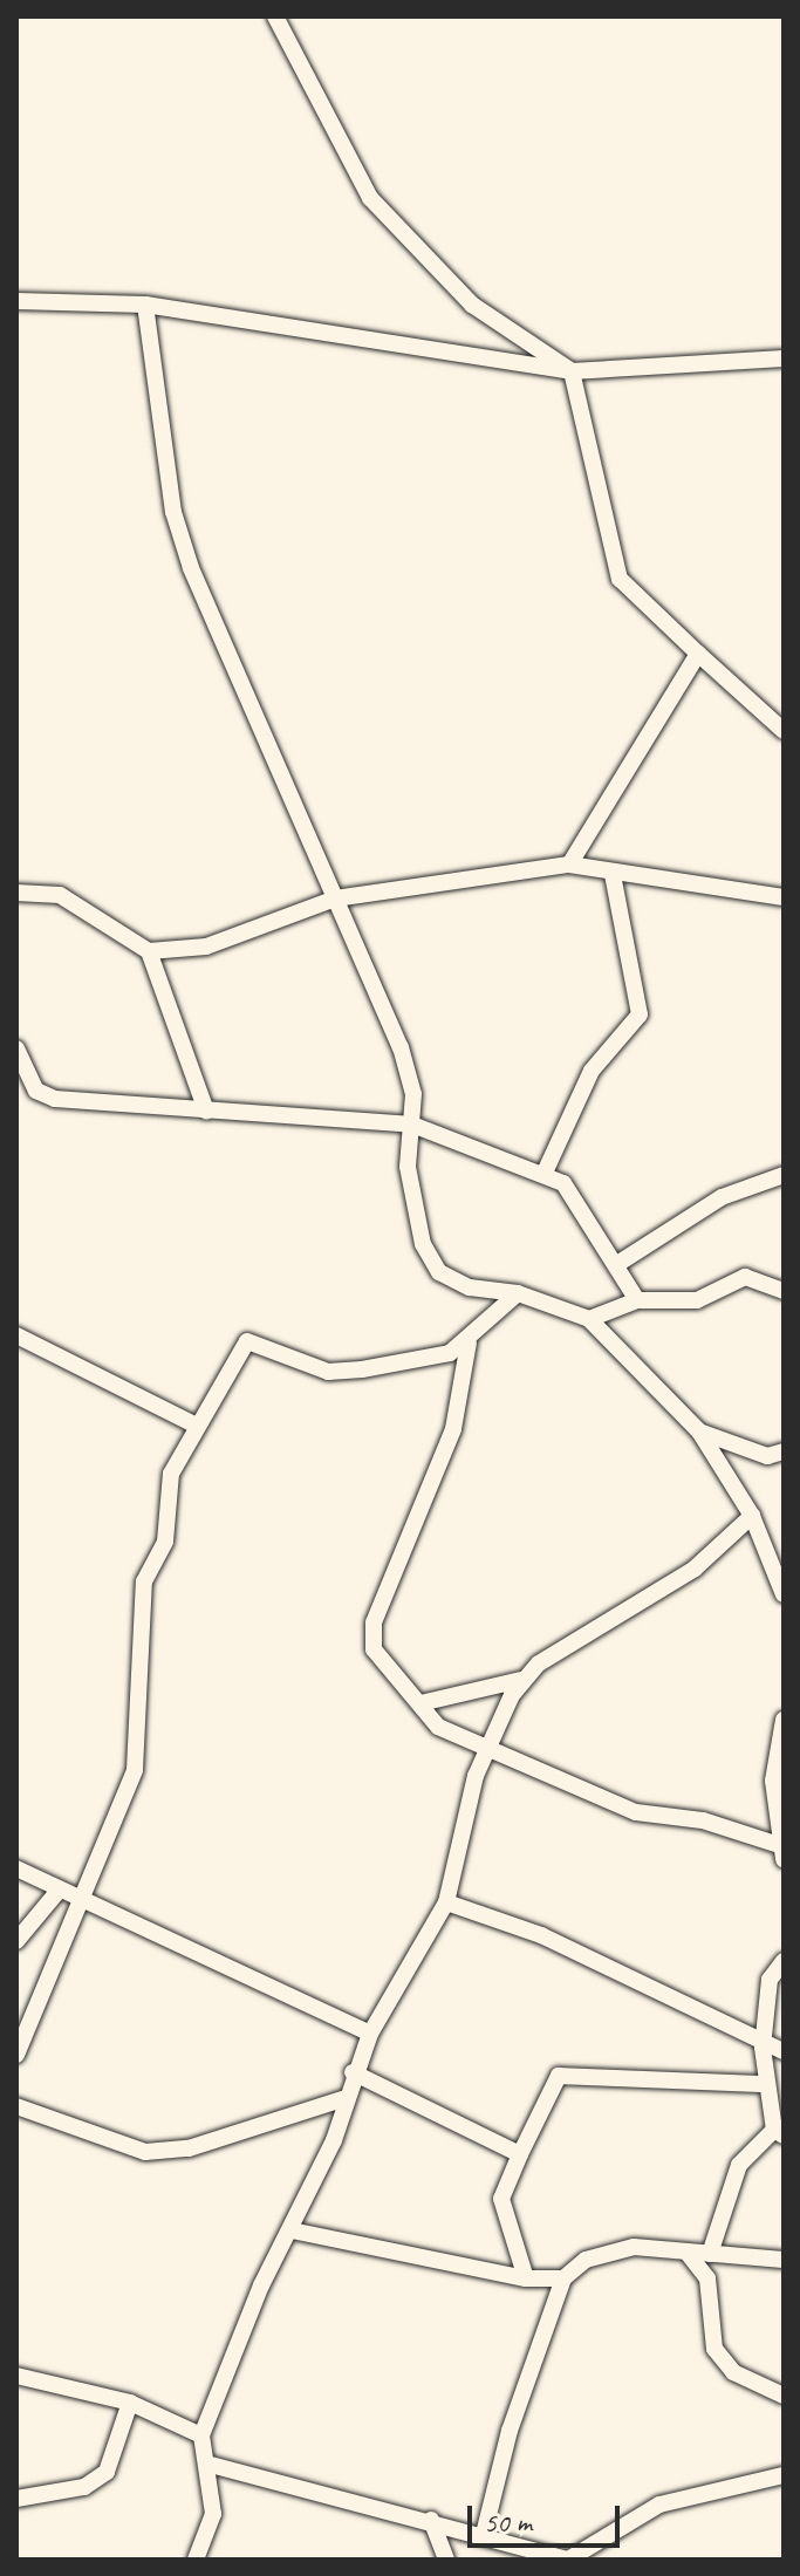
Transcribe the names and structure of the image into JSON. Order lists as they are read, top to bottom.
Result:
{
  "scale_bar": "50 m"
}
